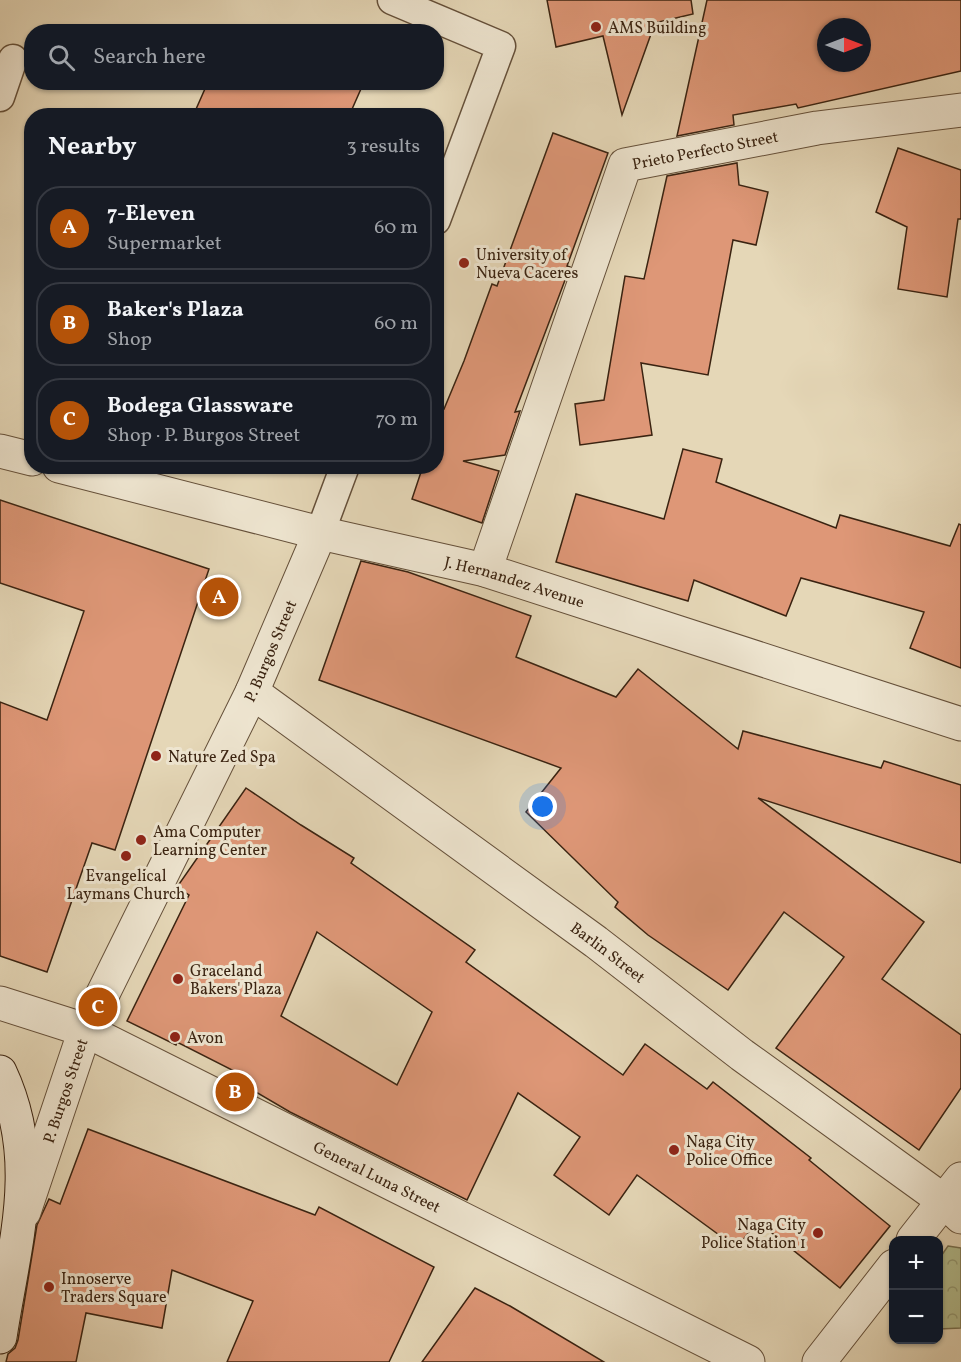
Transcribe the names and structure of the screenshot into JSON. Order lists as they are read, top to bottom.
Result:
{
  "streets": {
    "street": [
      "Prieto Perfecto Street",
      "J. Hernandez Avenue",
      "P. Burgos Street",
      "Barlin Street",
      "General Luna Street"
    ]
  },
  "crossings": [
    ["Prieto Perfecto Street", "J. Hernandez Avenue"],
    ["J. Hernandez Avenue", "P. Burgos Street"],
    ["P. Burgos Street", "Barlin Street"],
    ["P. Burgos Street", "General Luna Street"]
  ],
  "places": [
    "AMS Building",
    "University of Nueva Caceres",
    "Nature Zed Spa",
    "Ama Computer Learning Center",
    "Evangelical Laymans Church",
    "Graceland Bakers' Plaza",
    "Avon",
    "Naga City Police Office",
    "Naga City Police Station 1",
    "Innoserve Traders Square"
  ],
  "north": "right",
  "page": {
    "search": "Search here",
    "heading": ["Nearby", "3 results"],
    "list": [
      {
        "mark": "A",
        "name": "7-Eleven",
        "note": "Supermarket",
        "value": "60 m"
      },
      {
        "mark": "B",
        "name": "Baker's Plaza",
        "note": "Shop",
        "value": "60 m"
      },
      {
        "mark": "C",
        "name": "Bodega Glassware",
        "note": "Shop · P. Burgos Street",
        "value": "70 m"
      }
    ],
    "pins": ["A", "C", "B"],
    "map_buttons": ["+", "−"]
  }
}
